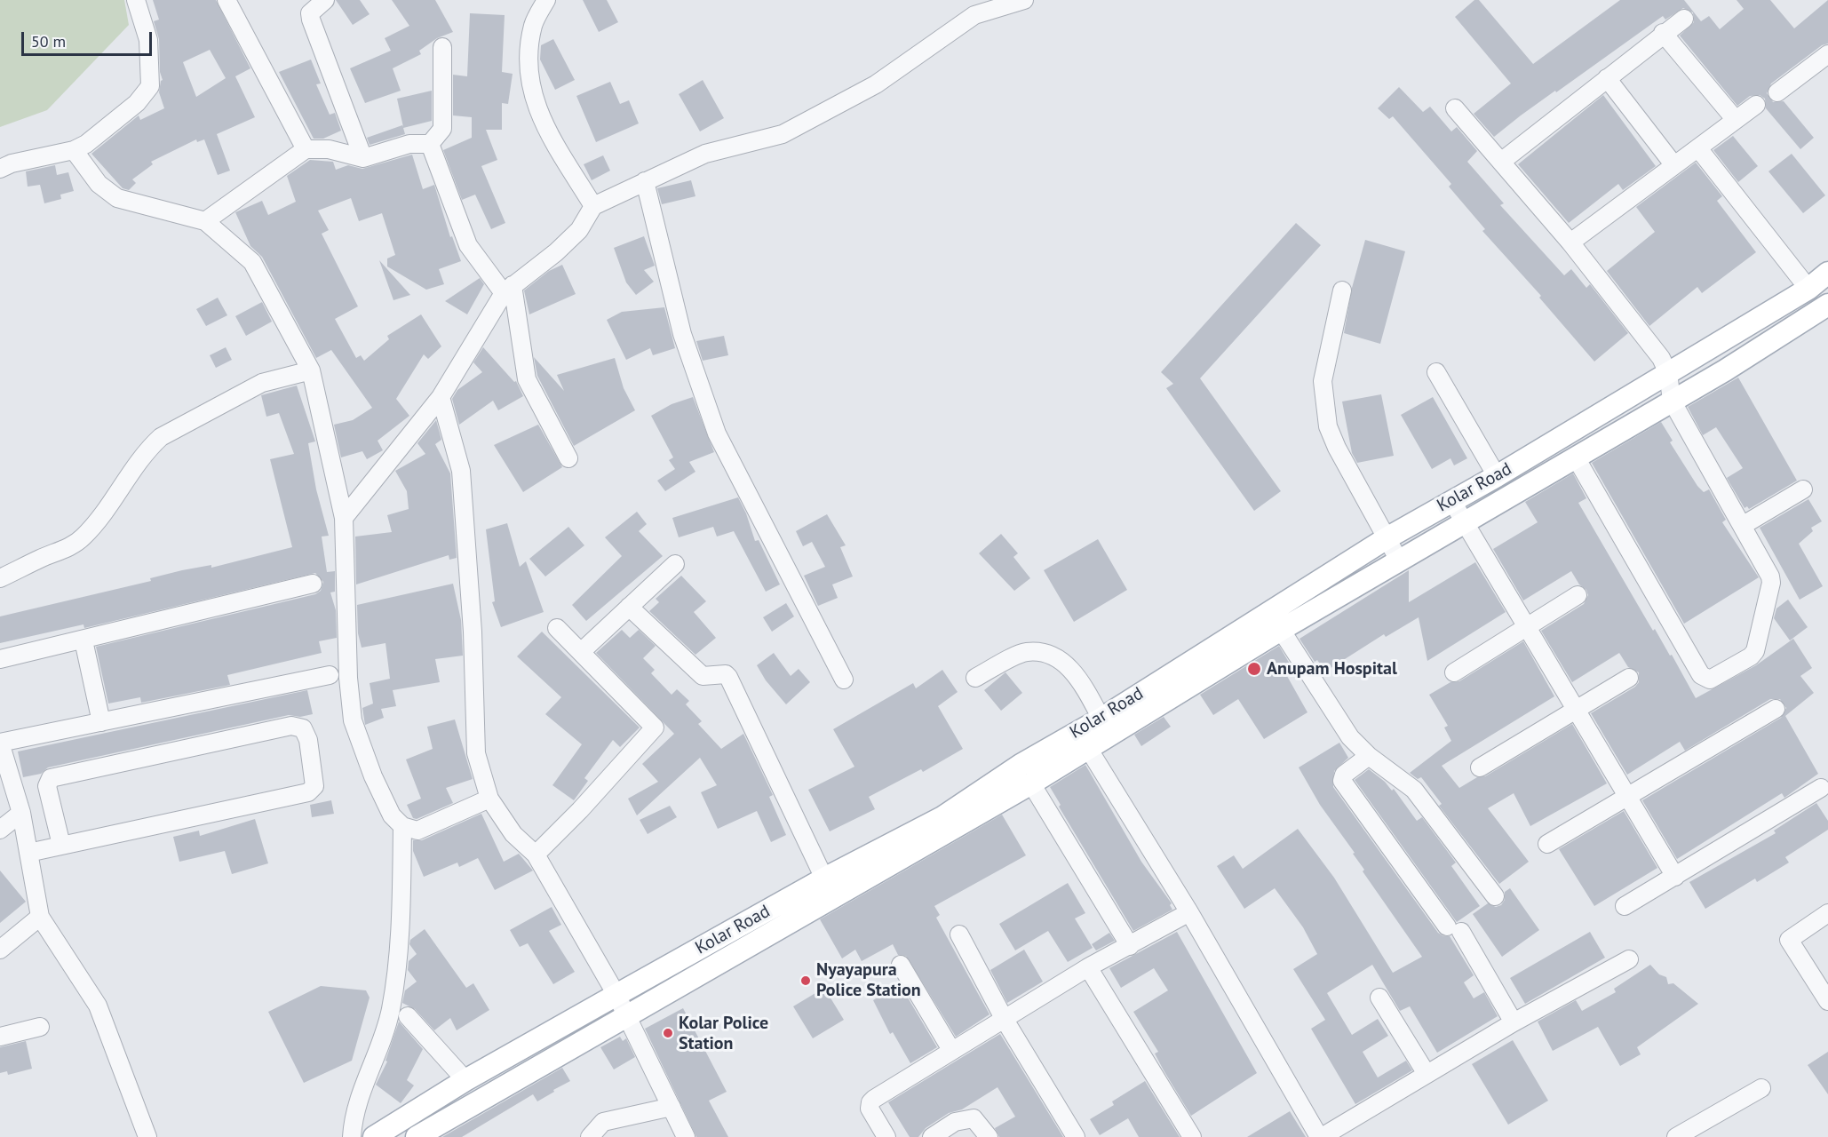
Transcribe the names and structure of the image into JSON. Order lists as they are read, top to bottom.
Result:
{
  "streets": {
    "main road": ["Kolar Road"]
  },
  "places": ["Anupam Hospital", "Nyayapura Police Station", "Kolar Police Station"],
  "scale_bar": "50 m"
}
